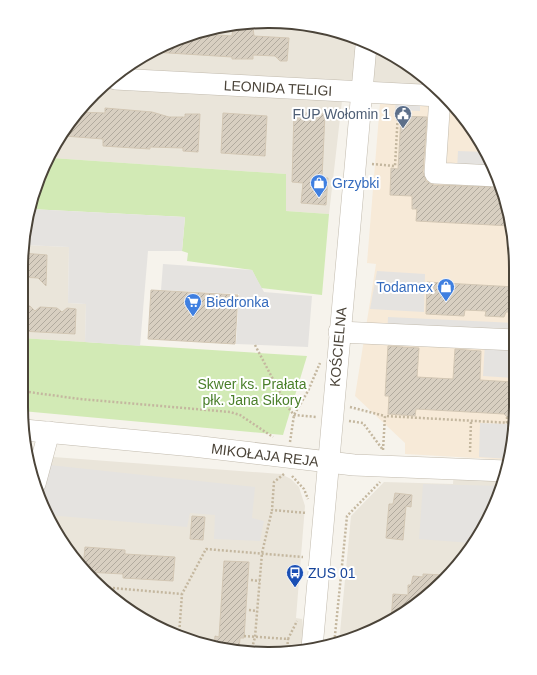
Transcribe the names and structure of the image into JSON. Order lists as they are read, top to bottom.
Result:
{
  "streets": {
    "street": ["LEONIDA TELIGI", "KOŚCIELNA", "MIKOŁAJA REJA"]
  },
  "crossings": [
    ["LEONIDA TELIGI", "KOŚCIELNA"],
    ["KOŚCIELNA", "MIKOŁAJA REJA"]
  ],
  "parks": ["Skwer ks. Prałata płk. Jana Sikory"],
  "places": {
    "public building": ["FUP Wołomin 1"],
    "shop": ["Grzybki", "Todamex"],
    "supermarket": ["Biedronka"],
    "bus stop": ["ZUS 01"]
  }
}
